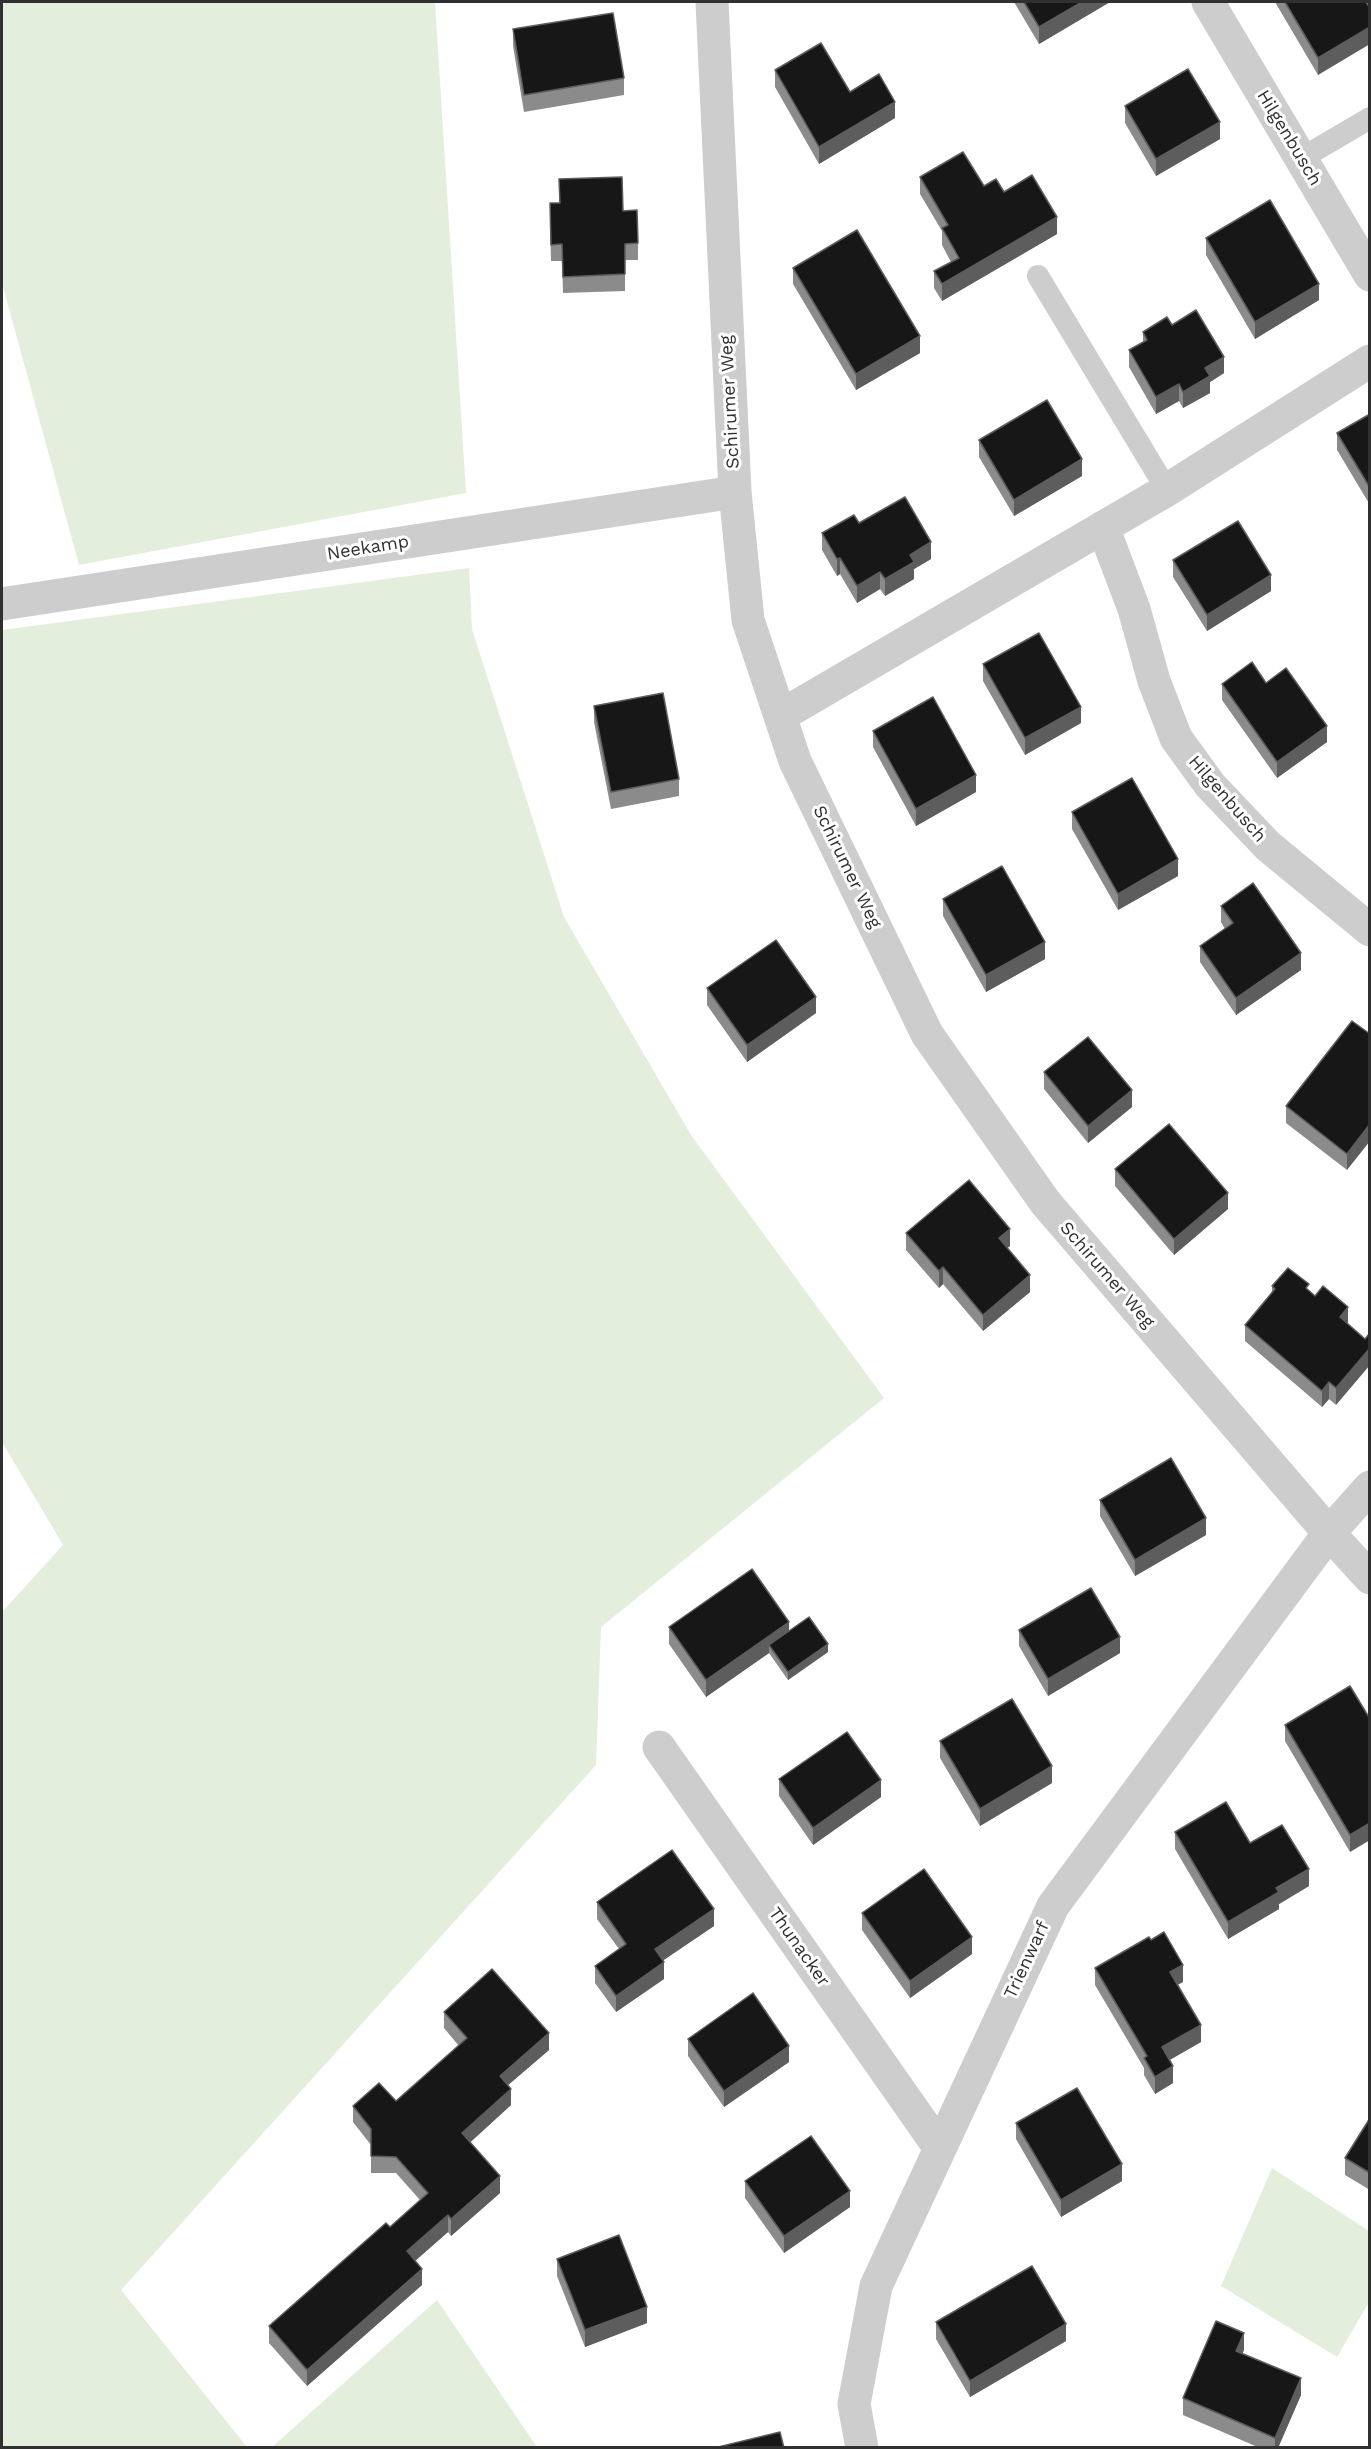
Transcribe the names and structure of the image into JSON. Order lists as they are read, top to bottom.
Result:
{
  "streets": {
    "street": [
      "Hilgenbusch",
      "Schirumer Weg",
      "Neekamp",
      "Thunacker",
      "Trienwarf"
    ]
  },
  "crossings": [
    ["Schirumer Weg", "Neekamp"],
    ["Schirumer Weg", "Trienwarf"],
    ["Thunacker", "Trienwarf"]
  ]
}
